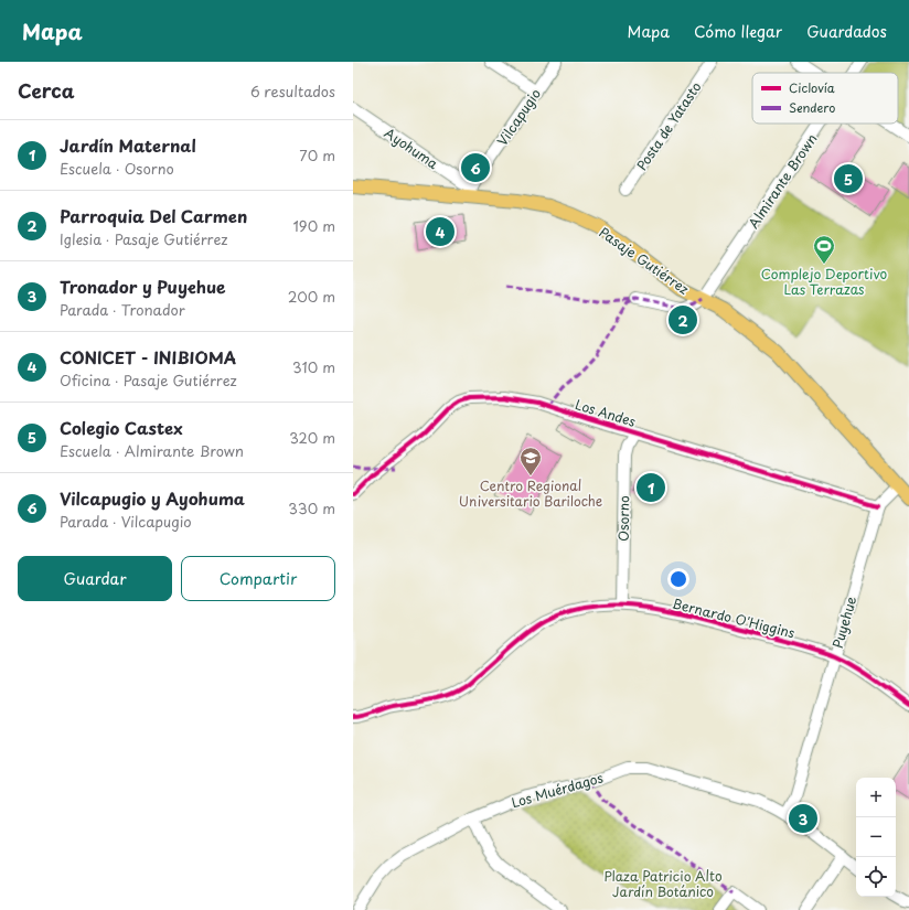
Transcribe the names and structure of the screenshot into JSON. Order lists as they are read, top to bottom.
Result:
{
  "streets": {
    "main road": ["Pasaje Gutiérrez"],
    "street": [
      "Vilcapugio",
      "Posta de Yatasto",
      "Ayohuma",
      "Almirante Brown",
      "Los Andes",
      "Osorno",
      "Bernardo O'Higgins",
      "Puyehue",
      "Los Muérdagos"
    ]
  },
  "crossings": [
    ["Vilcapugio", "Ayohuma"],
    ["Vilcapugio", "Pasaje Gutiérrez"],
    ["Ayohuma", "Pasaje Gutiérrez"],
    ["Almirante Brown", "Pasaje Gutiérrez"],
    ["Pasaje Gutiérrez", "Puyehue"],
    ["Los Andes", "Osorno"],
    ["Los Andes", "Puyehue"],
    ["Osorno", "Bernardo O'Higgins"],
    ["Bernardo O'Higgins", "Puyehue"],
    ["Puyehue", "Los Muérdagos"]
  ],
  "parks": ["Plaza Patricio Alto Jardín Botánico"],
  "places": {
    "sports": ["Complejo Deportivo Las Terrazas"],
    "school or university": ["Centro Regional Universitario Bariloche"]
  },
  "legend": ["Ciclovía", "Sendero"],
  "page": {
    "header": "Mapa",
    "nav": ["Mapa", "Cómo llegar", "Guardados"],
    "heading": ["Cerca", "6 resultados"],
    "list": [
      {
        "mark": "1",
        "name": "Jardín Maternal",
        "note": "Escuela · Osorno",
        "value": "70 m"
      },
      {
        "mark": "2",
        "name": "Parroquia Del Carmen",
        "note": "Iglesia · Pasaje Gutiérrez",
        "value": "190 m"
      },
      {
        "mark": "3",
        "name": "Tronador y Puyehue",
        "note": "Parada · Tronador",
        "value": "200 m"
      },
      {
        "mark": "4",
        "name": "CONICET - INIBIOMA",
        "note": "Oficina · Pasaje Gutiérrez",
        "value": "310 m"
      },
      {
        "mark": "5",
        "name": "Colegio Castex",
        "note": "Escuela · Almirante Brown",
        "value": "320 m"
      },
      {
        "mark": "6",
        "name": "Vilcapugio y Ayohuma",
        "note": "Parada · Vilcapugio",
        "value": "330 m"
      }
    ],
    "pins": [
      "6",
      "5",
      "4",
      "2",
      "1",
      "3"
    ],
    "buttons": ["Guardar", "Compartir"],
    "map_buttons": ["+", "−"]
  }
}
